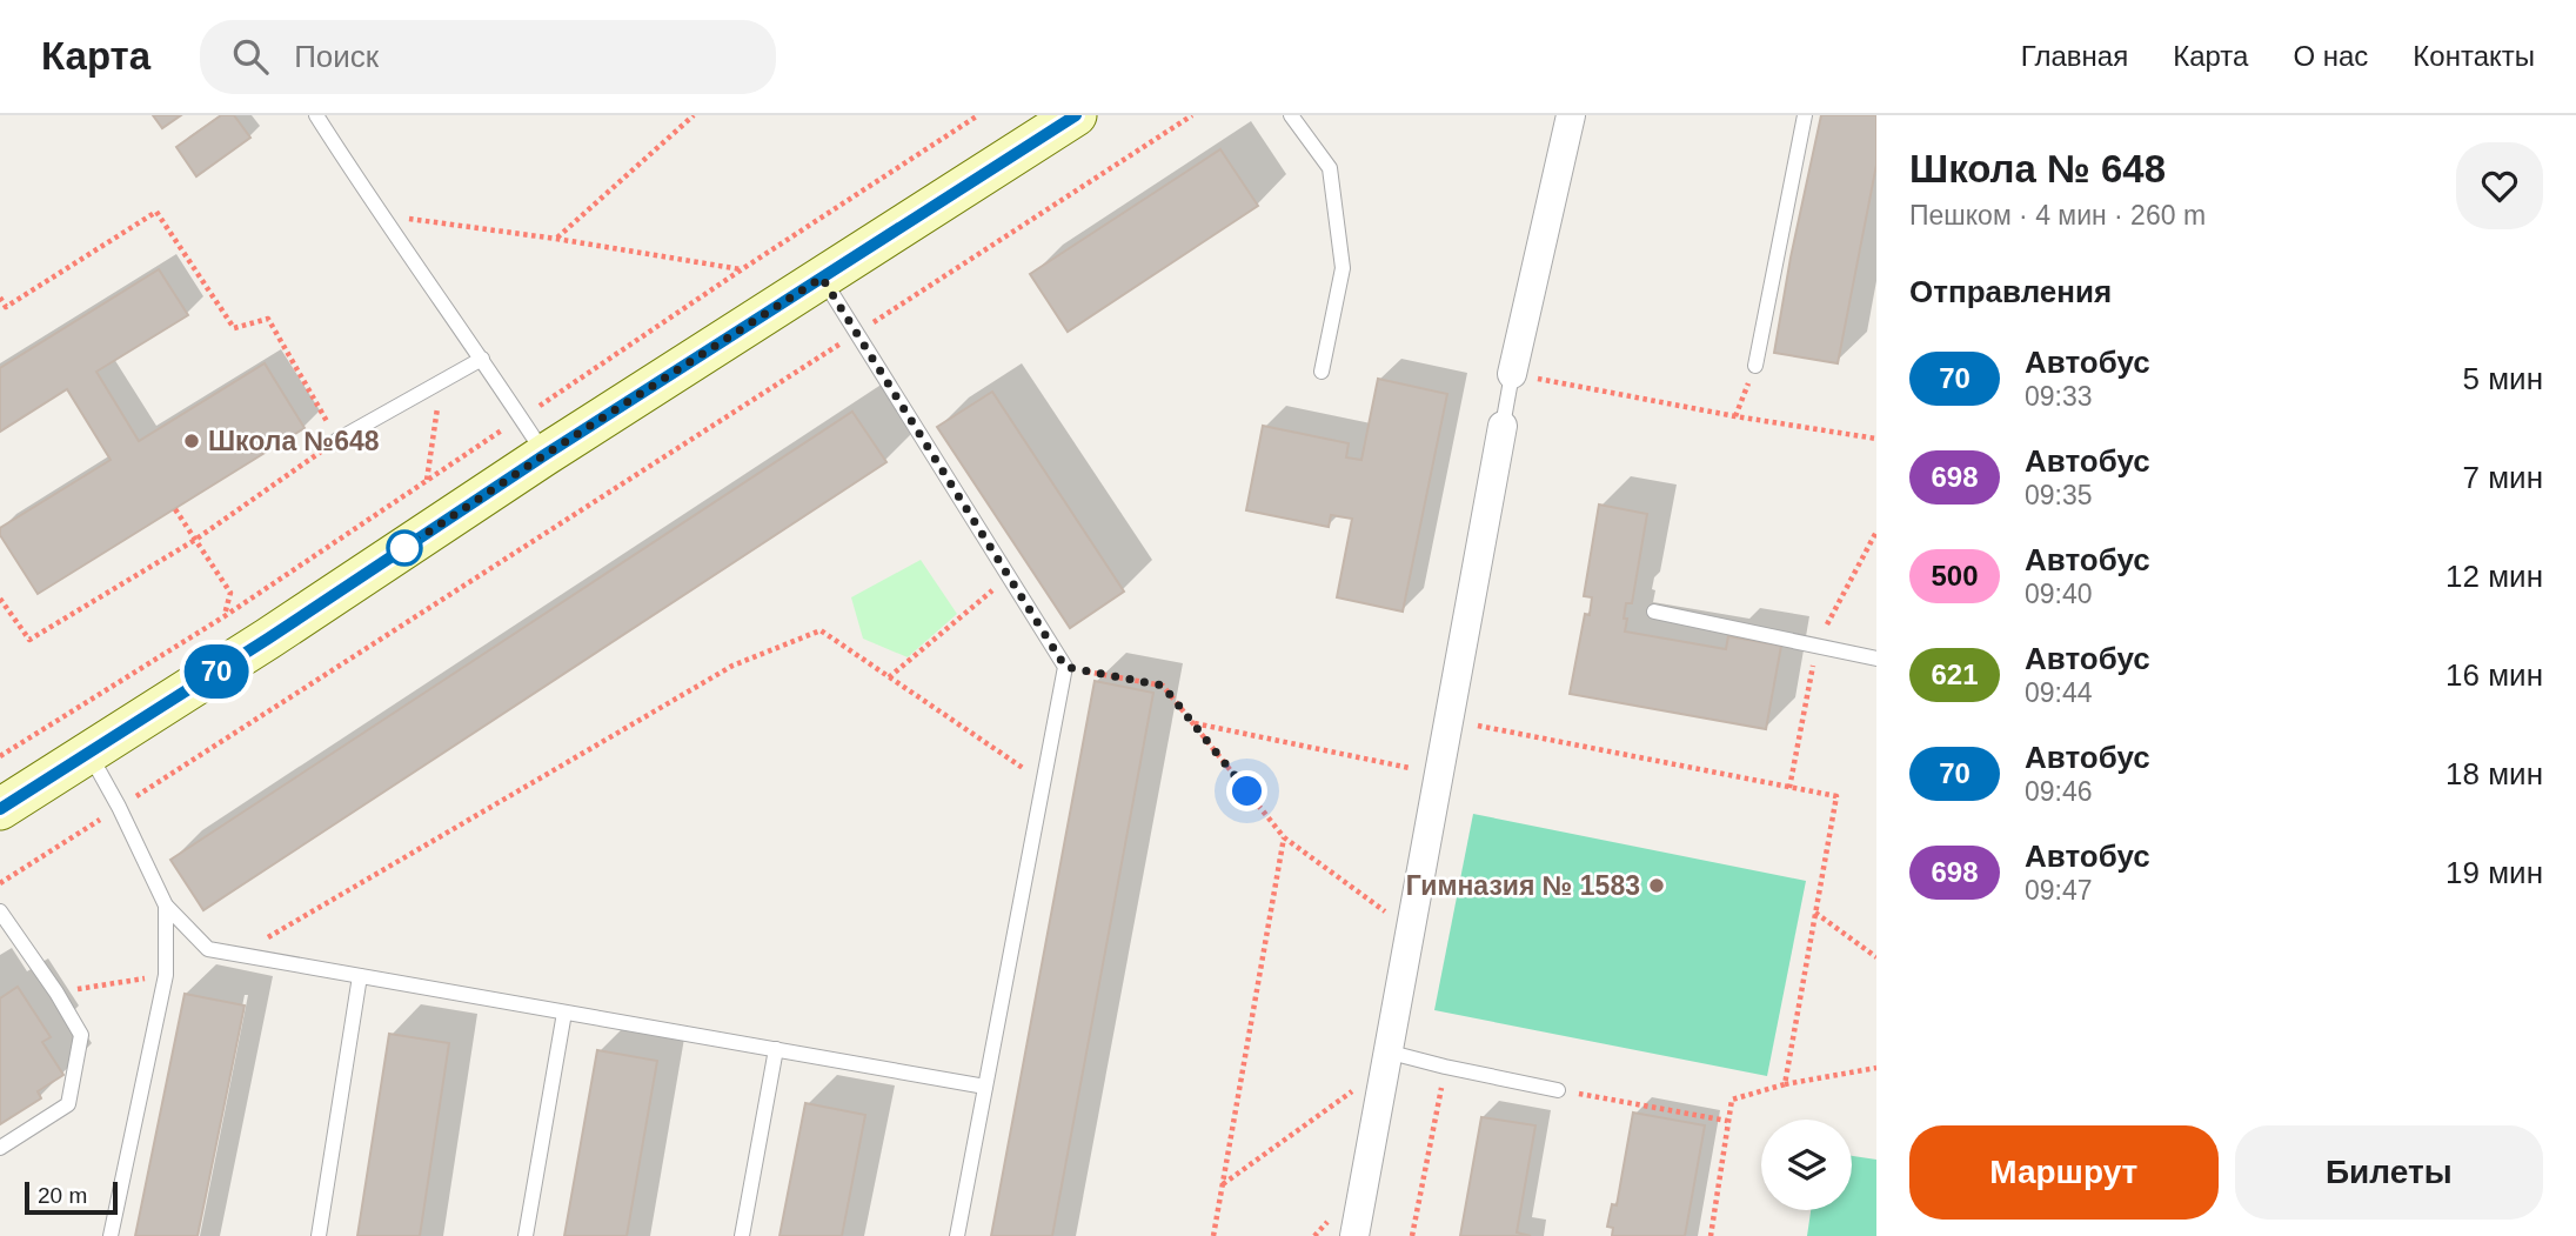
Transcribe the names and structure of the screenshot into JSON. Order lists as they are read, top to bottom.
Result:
{
  "places": ["Школа №648", "Гимназия № 1583"],
  "lines": ["bus line 70"],
  "scale_bar": "20 m",
  "page": {
    "header": "Карта",
    "search": "Поиск",
    "nav": [
      "Главная",
      "Карта",
      "О нас",
      "Контакты"
    ],
    "on_map": "70",
    "heading": [
      ["Школа № 648", "Пешком · 4 мин · 260 m"],
      "Отправления"
    ],
    "list": [
      {
        "mark": "70",
        "name": "Автобус",
        "note": "09:33",
        "value": "5 мин"
      },
      {
        "mark": "698",
        "name": "Автобус",
        "note": "09:35",
        "value": "7 мин"
      },
      {
        "mark": "500",
        "name": "Автобус",
        "note": "09:40",
        "value": "12 мин"
      },
      {
        "mark": "621",
        "name": "Автобус",
        "note": "09:44",
        "value": "16 мин"
      },
      {
        "mark": "70",
        "name": "Автобус",
        "note": "09:46",
        "value": "18 мин"
      },
      {
        "mark": "698",
        "name": "Автобус",
        "note": "09:47",
        "value": "19 мин"
      }
    ],
    "buttons": ["Маршрут", "Билеты"],
    "scale": "20 m"
  }
}
